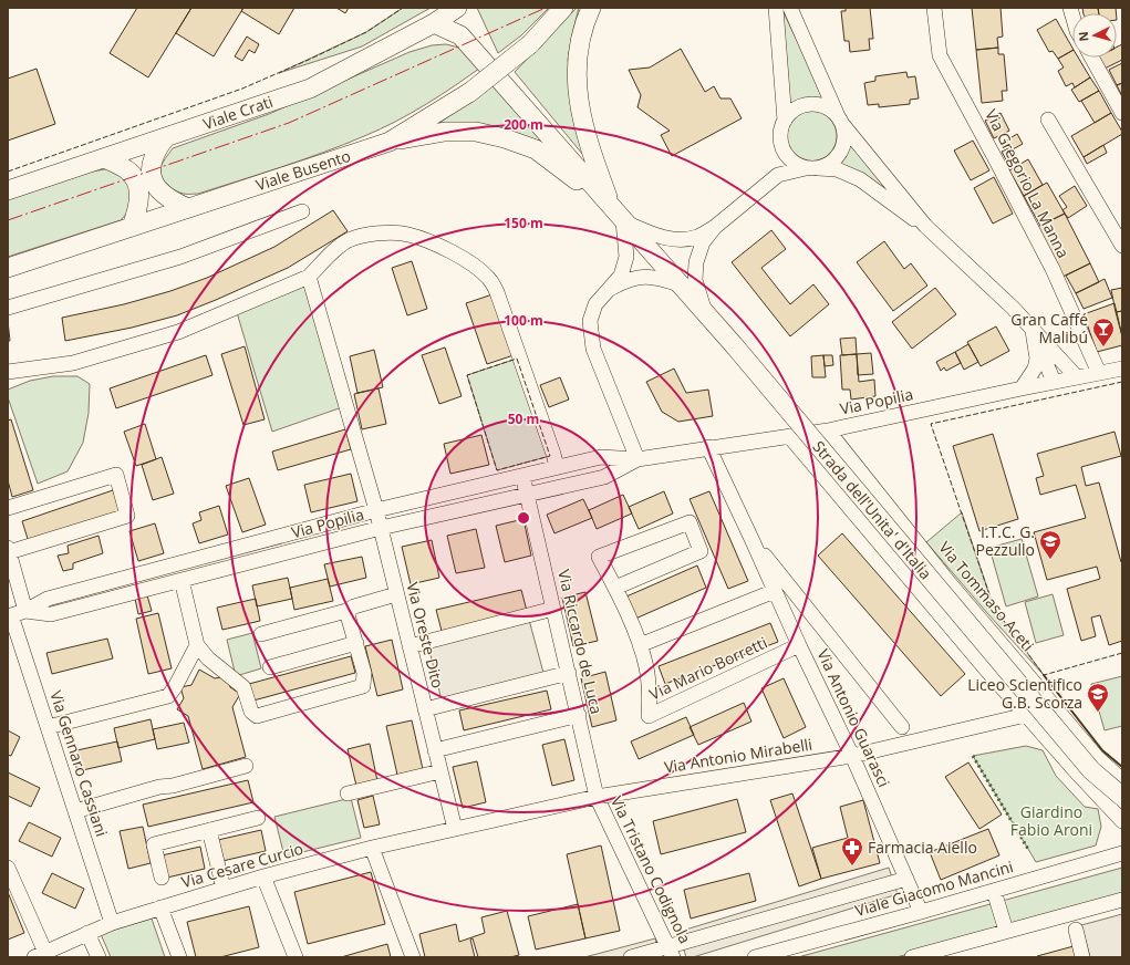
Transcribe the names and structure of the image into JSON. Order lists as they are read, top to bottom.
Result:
{
  "streets": {
    "main road": ["Viale Crati", "Viale Busento", "Strada dell'Unita' d'Italia"],
    "street": [
      "Via Gregorio La Manna",
      "Via Popilia",
      "Via Tommaso Aceti",
      "Via Oreste Dito",
      "Via Riccardo de Luca",
      "Via Mario Borretti",
      "Via Antonio Guarasci",
      "Via Antonio Mirabelli",
      "Via Gennaro Cassiani",
      "Via Cesare Curcio",
      "Via Tristano Codignola",
      "Viale Giacomo Mancini"
    ]
  },
  "crossings": [
    ["Via Gregorio La Manna", "Via Popilia"],
    ["Via Popilia", "Via Tommaso Aceti"],
    ["Via Popilia", "Via Oreste Dito"],
    ["Via Popilia", "Via Riccardo de Luca"],
    ["Via Popilia", "Via Antonio Guarasci"],
    ["Via Popilia", "Via Gennaro Cassiani"],
    ["Via Oreste Dito", "Via Antonio Mirabelli"],
    ["Via Oreste Dito", "Via Cesare Curcio"],
    ["Via Riccardo de Luca", "Via Antonio Mirabelli"],
    ["Via Riccardo de Luca", "Via Tristano Codignola"],
    ["Via Mario Borretti", "Via Antonio Guarasci"],
    ["Via Antonio Guarasci", "Via Antonio Mirabelli"],
    ["Via Antonio Guarasci", "Viale Giacomo Mancini"],
    ["Via Antonio Mirabelli", "Via Cesare Curcio"],
    ["Via Antonio Mirabelli", "Via Tristano Codignola"],
    ["Via Gennaro Cassiani", "Via Cesare Curcio"]
  ],
  "parks": ["Giardino Fabio Aroni"],
  "places": {
    "bar": ["Gran Caffé Malibú"],
    "school or university": ["I.T.C. G. Pezzullo", "Liceo Scientifico G.B. Scorza"],
    "pharmacy": ["Farmacia Aiello"]
  },
  "north": "left",
  "rings": [
    "200 m",
    "150 m",
    "100 m",
    "50 m"
  ]
}
